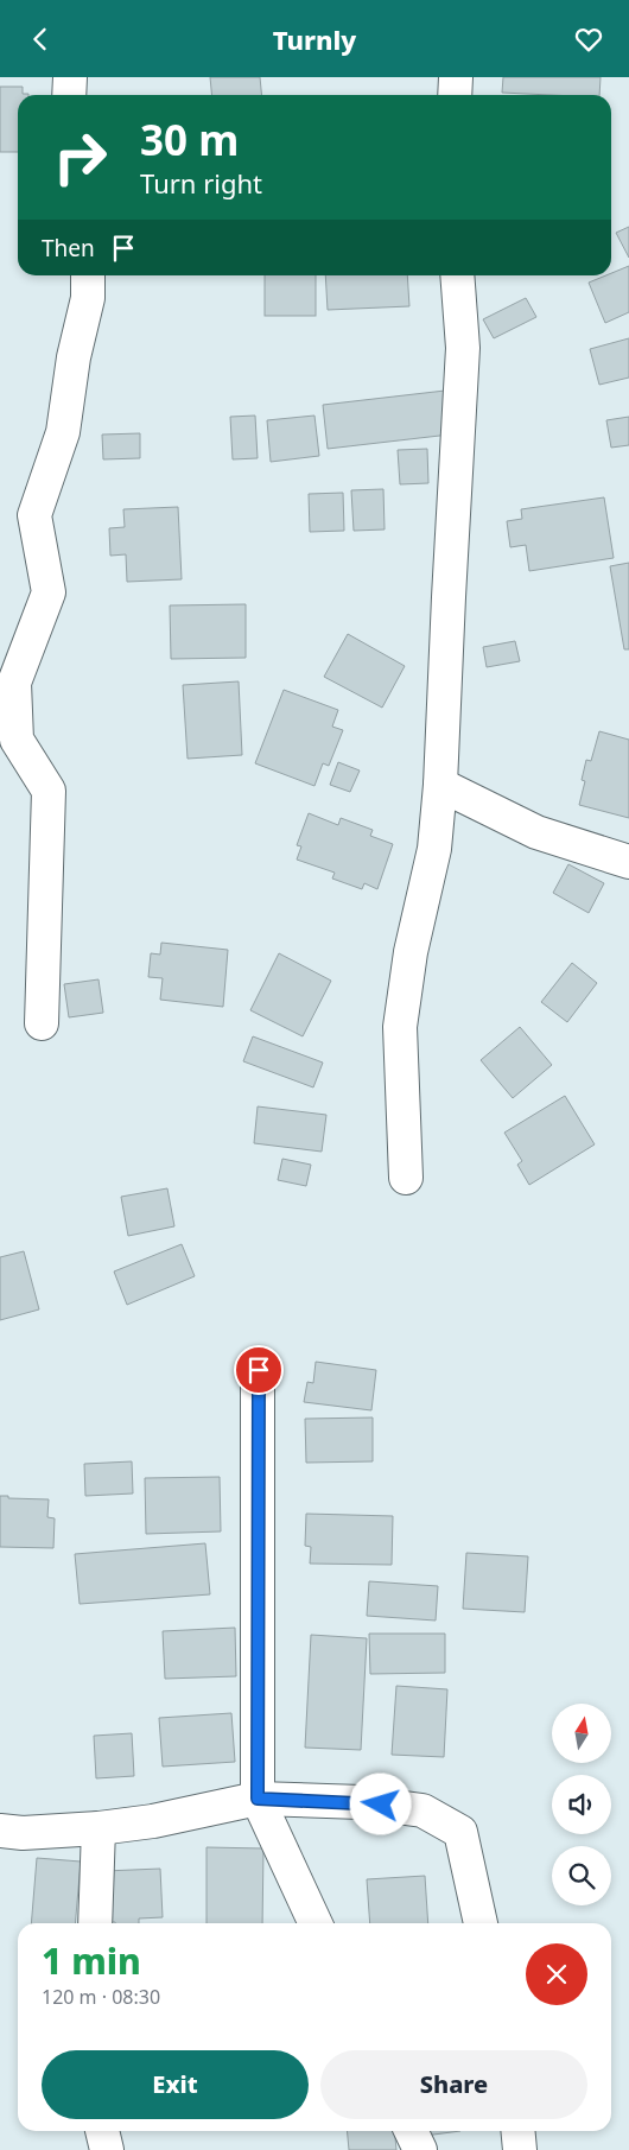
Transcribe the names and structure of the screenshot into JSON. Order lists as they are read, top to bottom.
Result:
{
  "north": "top",
  "page": {
    "header": "Turnly",
    "turn": ["30 m", "Turn right"],
    "then": "Then",
    "heading": ["1 min", "120 m · 08:30"],
    "buttons": ["Exit", "Share"]
  }
}
